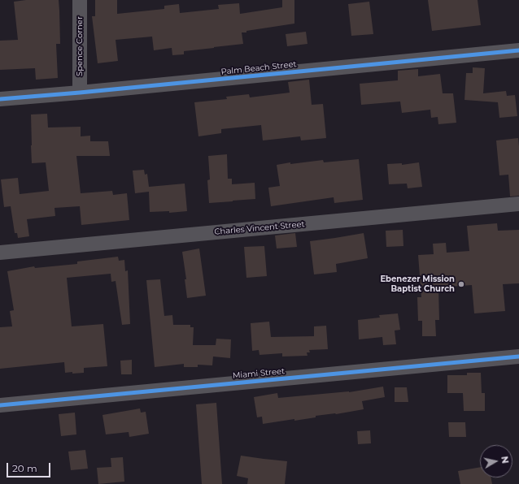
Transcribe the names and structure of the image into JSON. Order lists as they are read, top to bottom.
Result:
{
  "streets": {
    "street": [
      "Spence Corner",
      "Palm Beach Street",
      "Charles Vincent Street",
      "Miami Street"
    ]
  },
  "crossings": [
    ["Spence Corner", "Palm Beach Street"]
  ],
  "places": ["Ebenezer Mission Baptist Church"],
  "scale_bar": "20 m",
  "north": "right"
}
